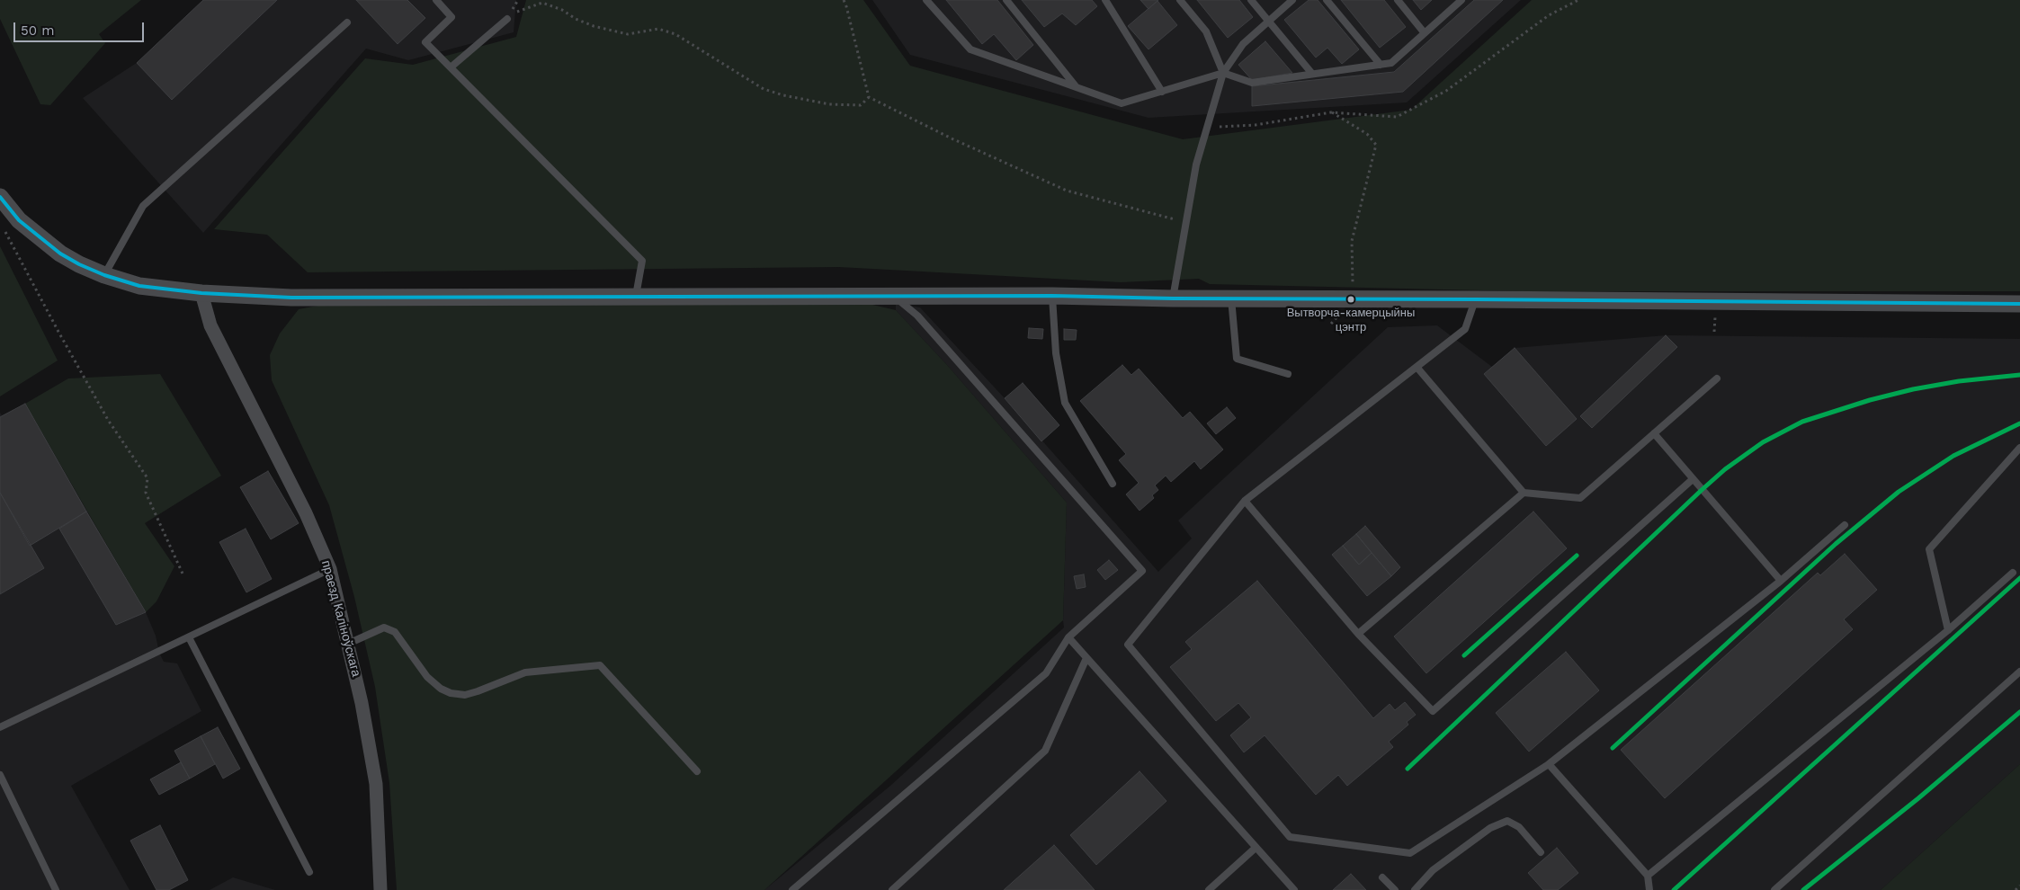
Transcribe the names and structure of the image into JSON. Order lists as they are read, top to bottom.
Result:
{
  "streets": {
    "street": ["праезд Каліноўскага"]
  },
  "places": ["Вытворча-камерцыйны цэнтр"],
  "scale_bar": "50 m"
}
